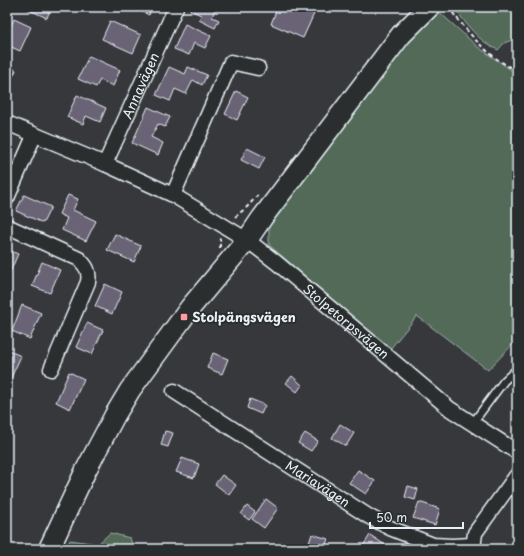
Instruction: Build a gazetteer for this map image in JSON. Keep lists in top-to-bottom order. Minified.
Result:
{"streets":{"street":["Annavägen","Stolpetorpsvägen","Mariavägen"]},"crossings":[["Annavägen","Stolpetorpsvägen"]],"places":{"transit":["Stolpängsvägen"]},"scale_bar":"50 m"}
